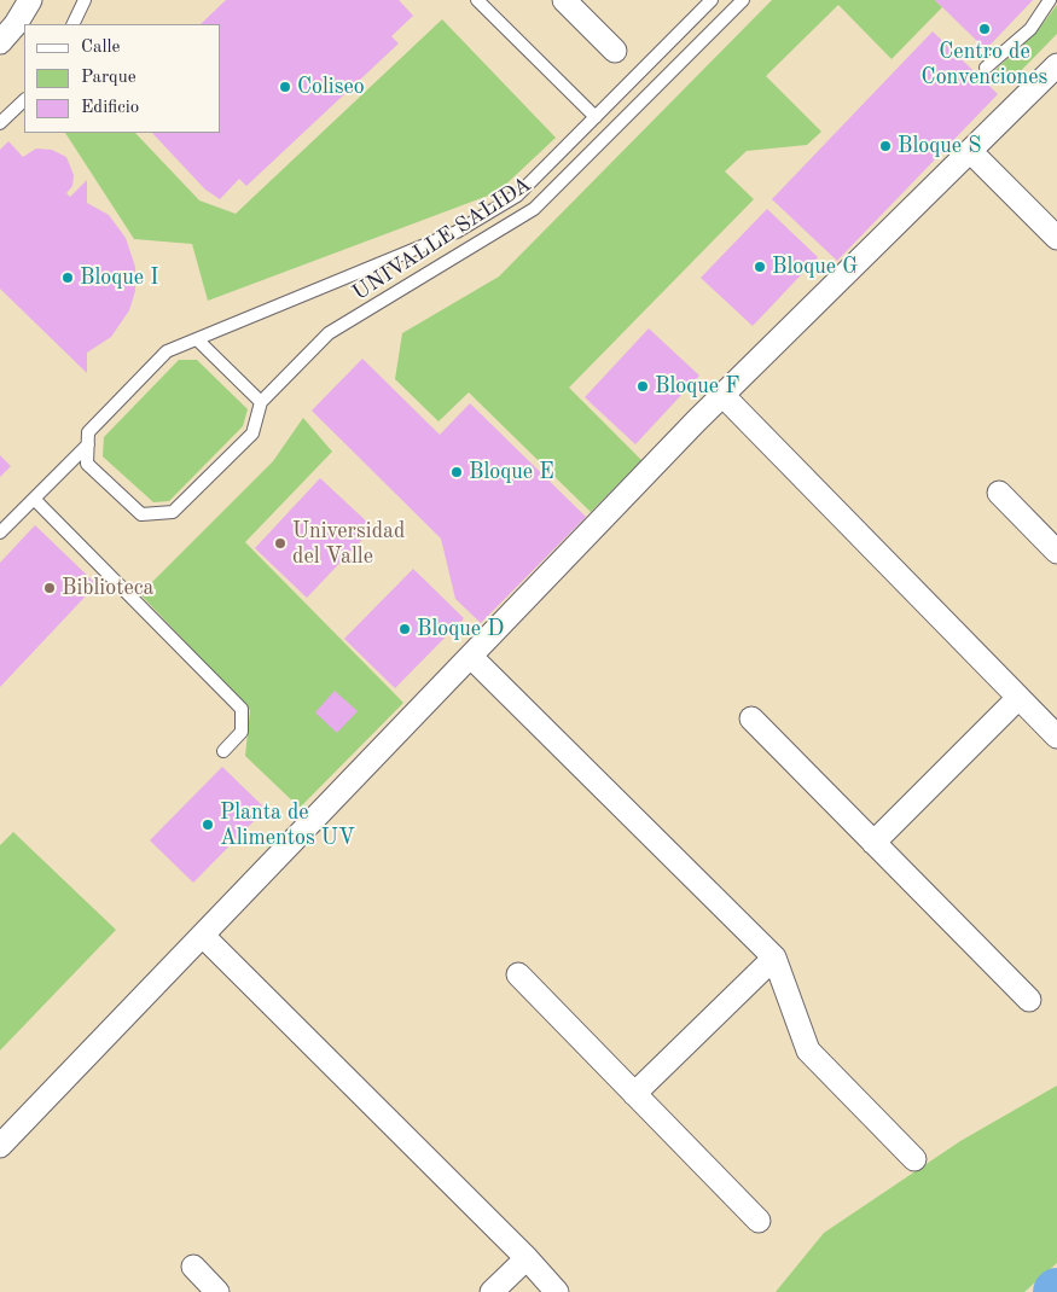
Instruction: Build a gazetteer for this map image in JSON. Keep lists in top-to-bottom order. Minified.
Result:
{"streets":{"lane":["UNIVALLE SALIDA"]},"places":["Centro de Convenciones","Coliseo","Bloque S","Bloque G","Bloque I","Bloque F","Bloque E","Universidad del Valle","Biblioteca","Bloque D","Planta de Alimentos UV"],"legend":["Calle","Parque","Edificio"]}
